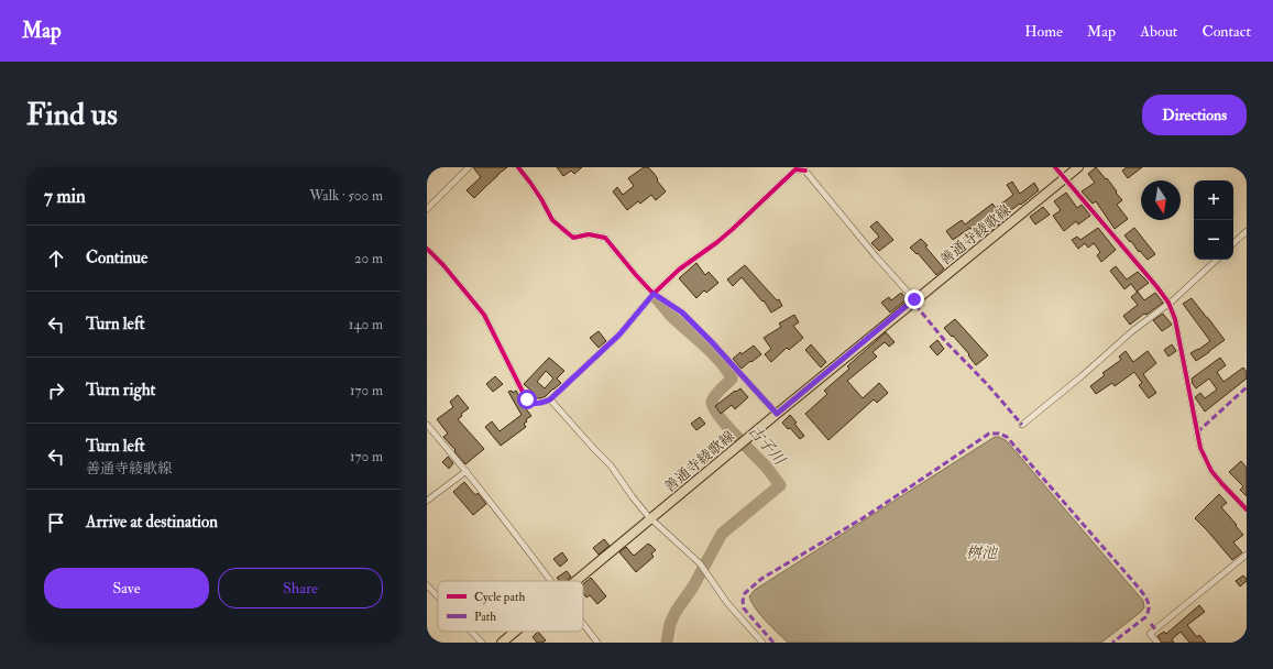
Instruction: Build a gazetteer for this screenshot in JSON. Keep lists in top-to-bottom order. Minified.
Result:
{"streets":{"main road":["善通寺綾歌線"]},"water":["古子川","桝池"],"legend":["Cycle path","Path"],"north":"bottom","page":{"header":"Map","nav":["Home","Map","About","Contact"],"buttons":["Directions",["Save","Share"]],"title":"Find us","heading":["7 min","Walk · 500 m"],"map_buttons":["+","−"],"list":[["Continue","20 m"],["Turn left","140 m"],["Turn right","170 m"],["Turn left","善通寺綾歌線","170 m"],"Arrive at destination"]}}
